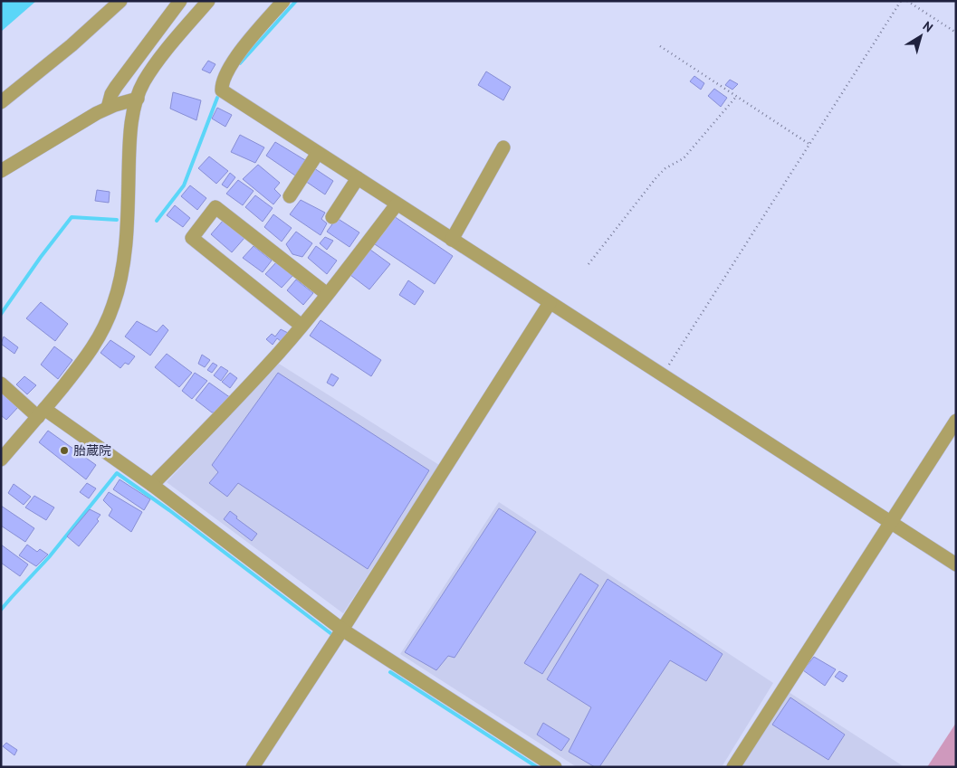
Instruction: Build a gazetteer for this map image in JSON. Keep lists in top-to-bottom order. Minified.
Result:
{"places":["胎蔵院"],"north":"top right"}
